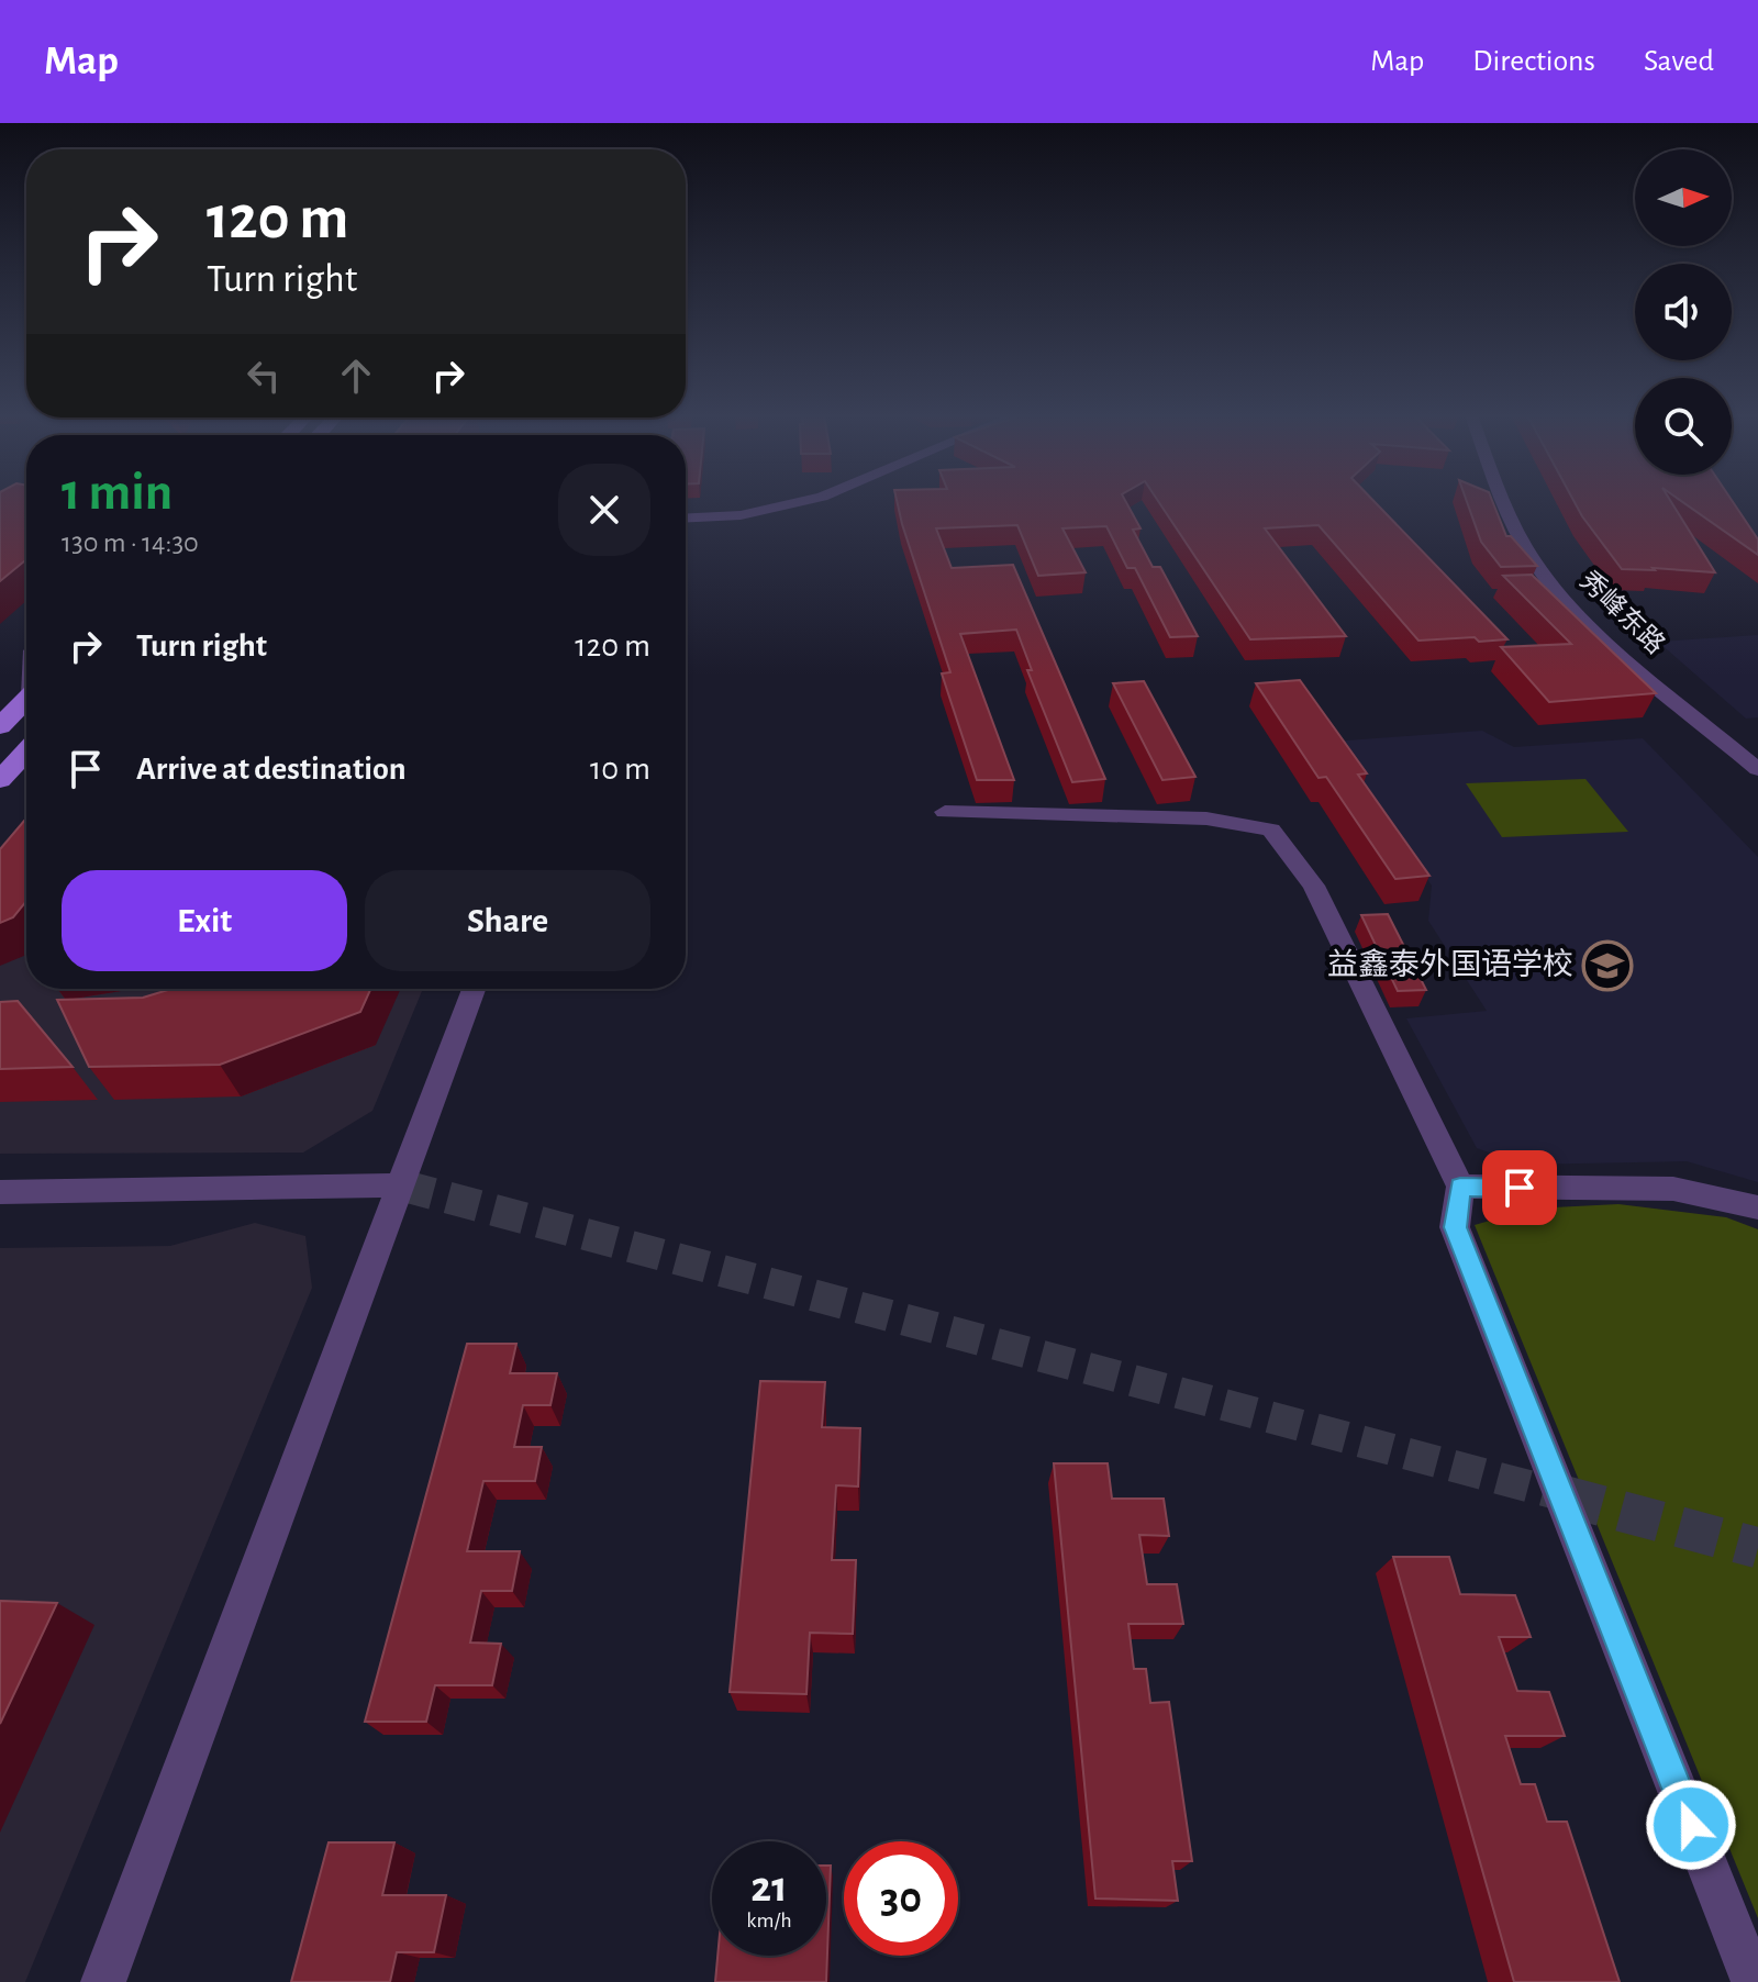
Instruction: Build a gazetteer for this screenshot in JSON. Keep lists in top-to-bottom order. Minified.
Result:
{"streets":{"street":["秀峰东路"]},"places":{"school or university":["益鑫泰外国语学校"]},"north":"right","page":{"header":"Map","nav":["Map","Directions","Saved"],"turn":["120 m","Turn right"],"heading":["1 min","130 m · 14:30"],"list":[{"name":"Turn right","value":"120 m"},{"name":"Arrive at destination","value":"10 m"}],"buttons":["Exit","Share"],"speed":"21 km/h","limit":"30"}}
